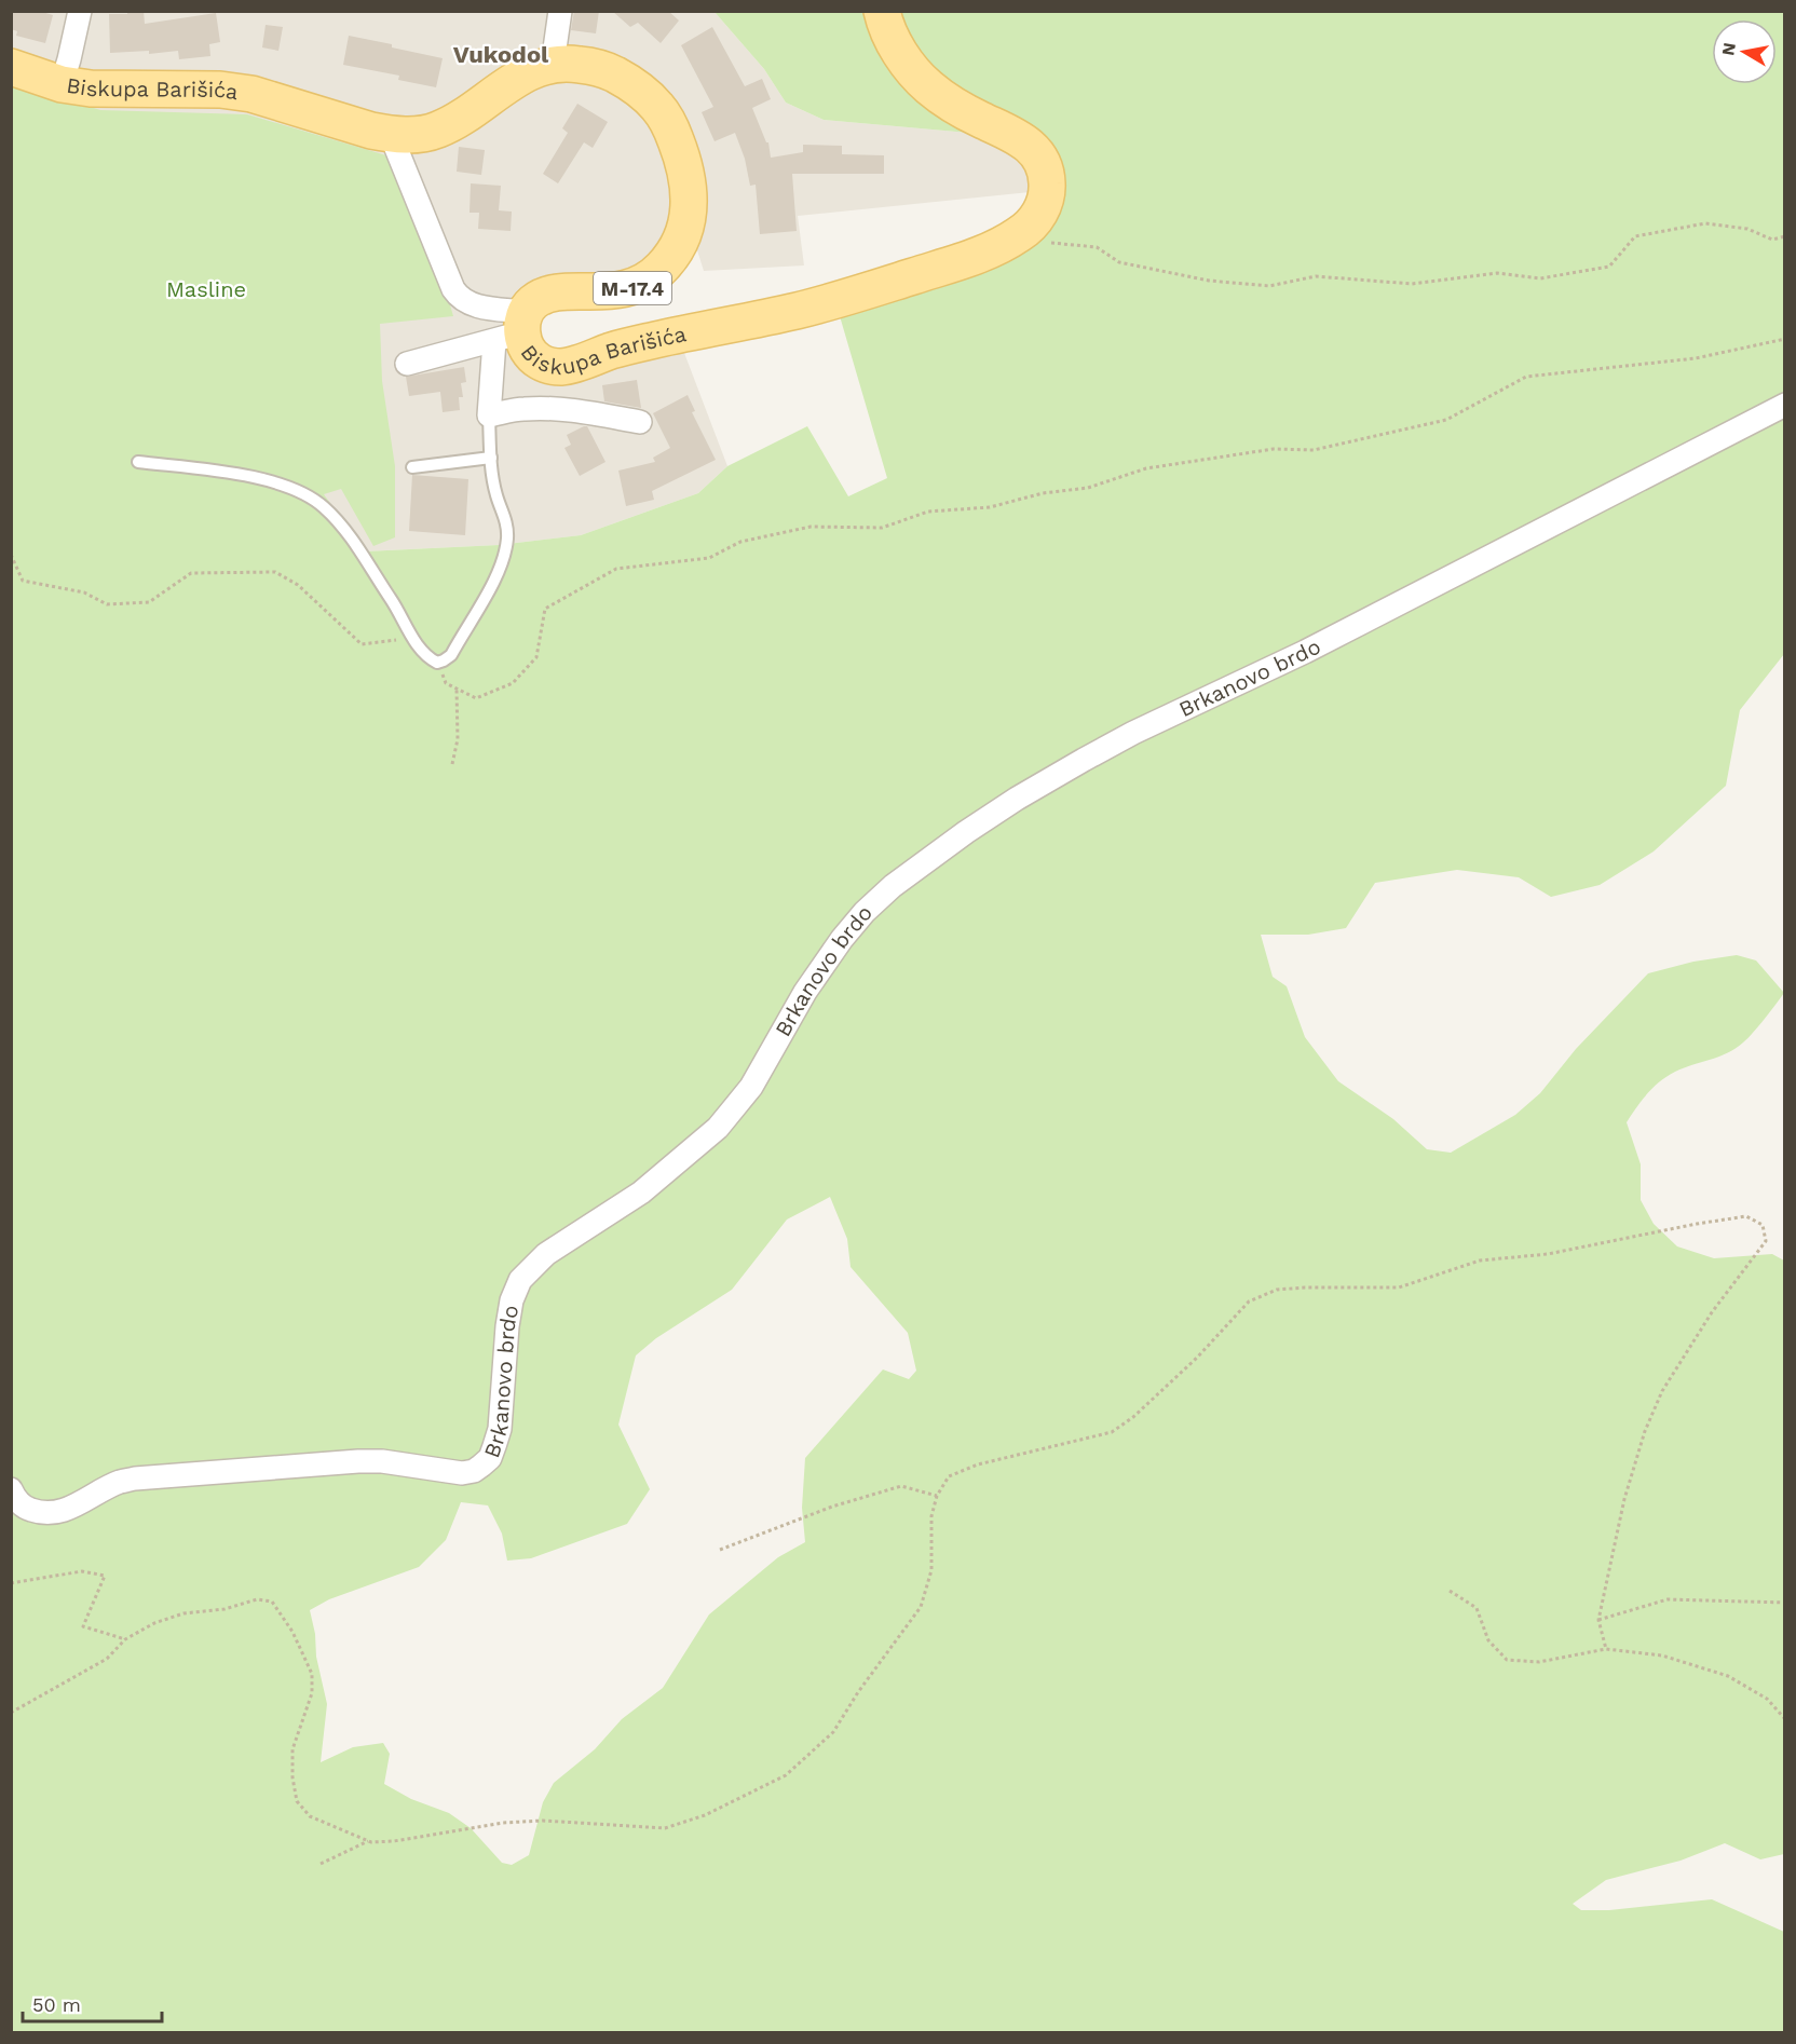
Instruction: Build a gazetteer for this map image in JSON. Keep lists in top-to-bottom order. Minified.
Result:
{"streets":{"main road":["Biskupa Barišića","M-17.4"],"street":["Brkanovo brdo"]},"districts":["Vukodol"],"parks":["Masline"],"scale_bar":"50 m","north":"left"}
